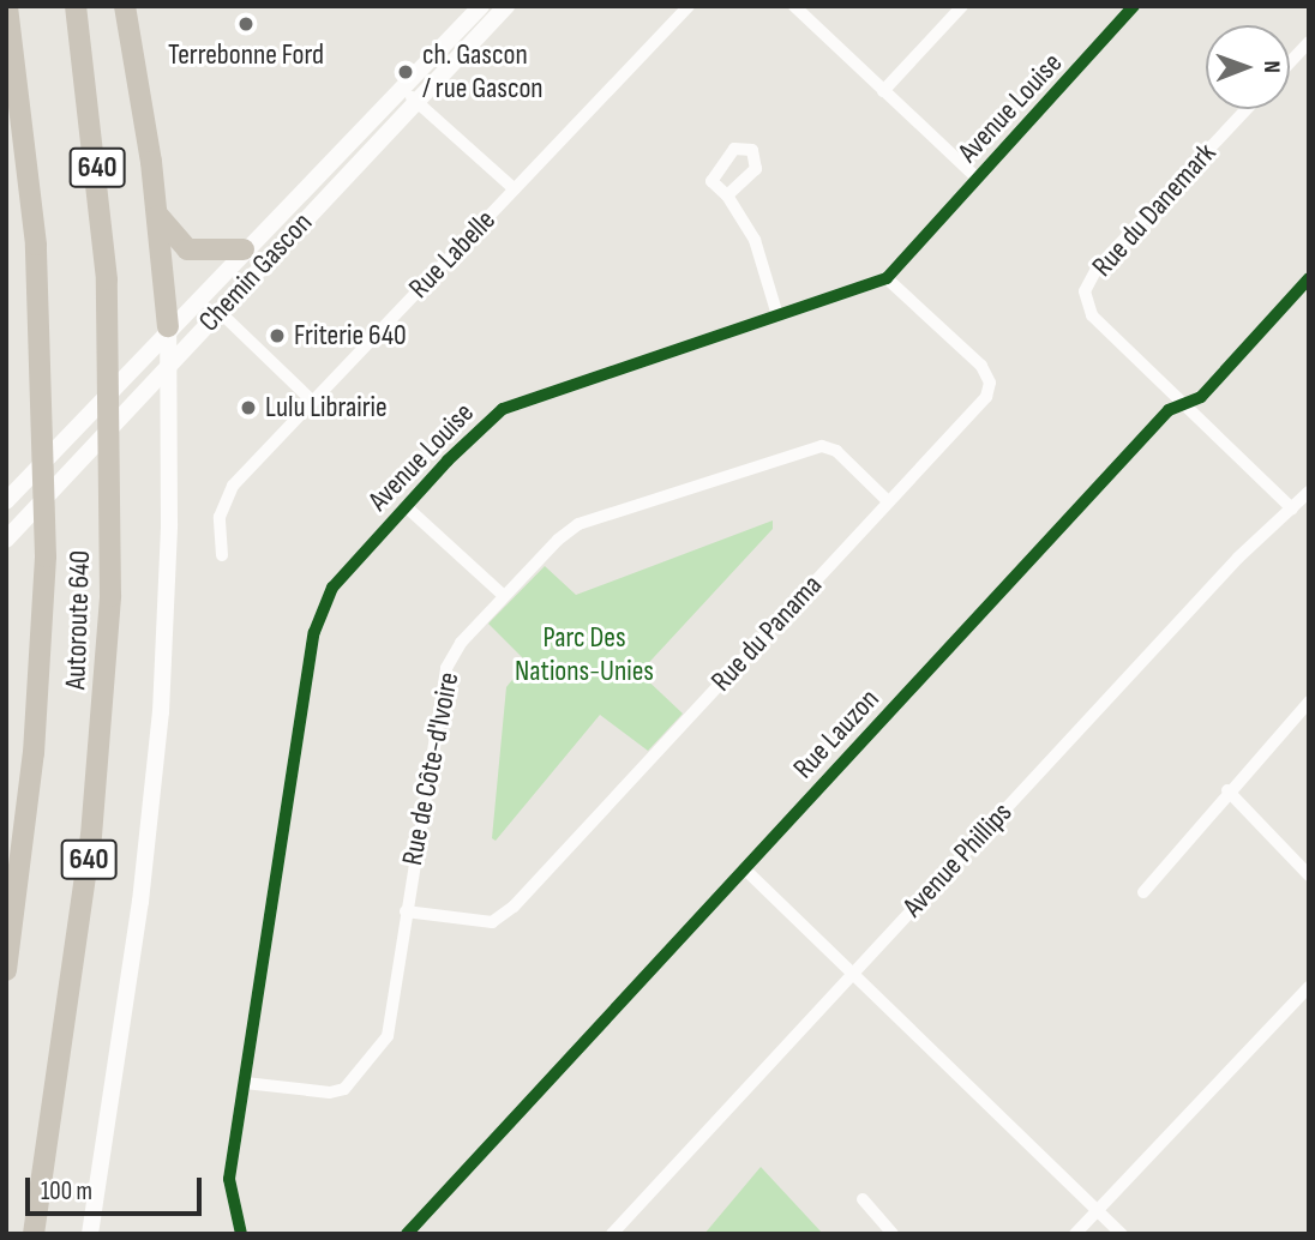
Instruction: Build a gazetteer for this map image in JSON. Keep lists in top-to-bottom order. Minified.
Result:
{"streets":{"highway":["640","Autoroute 640"],"main road":["Chemin Gascon"],"street":["Avenue Louise","Rue du Danemark","Rue Labelle","Rue du Panama","Rue Lauzon","Rue de Côte-d'Ivoire","Avenue Phillips"]},"crossings":[["Avenue Louise","Rue du Panama"],["Avenue Louise","Rue de Côte-d'Ivoire"],["Rue du Danemark","Rue Lauzon"],["Rue du Danemark","Avenue Phillips"],["Rue du Panama","Rue de Côte-d'Ivoire"]],"parks":["Parc Des Nations-Unies"],"places":["Terrebonne Ford","ch. Gascon / rue Gascon","Friterie 640","Lulu Librairie"],"scale_bar":"100 m","north":"right"}
